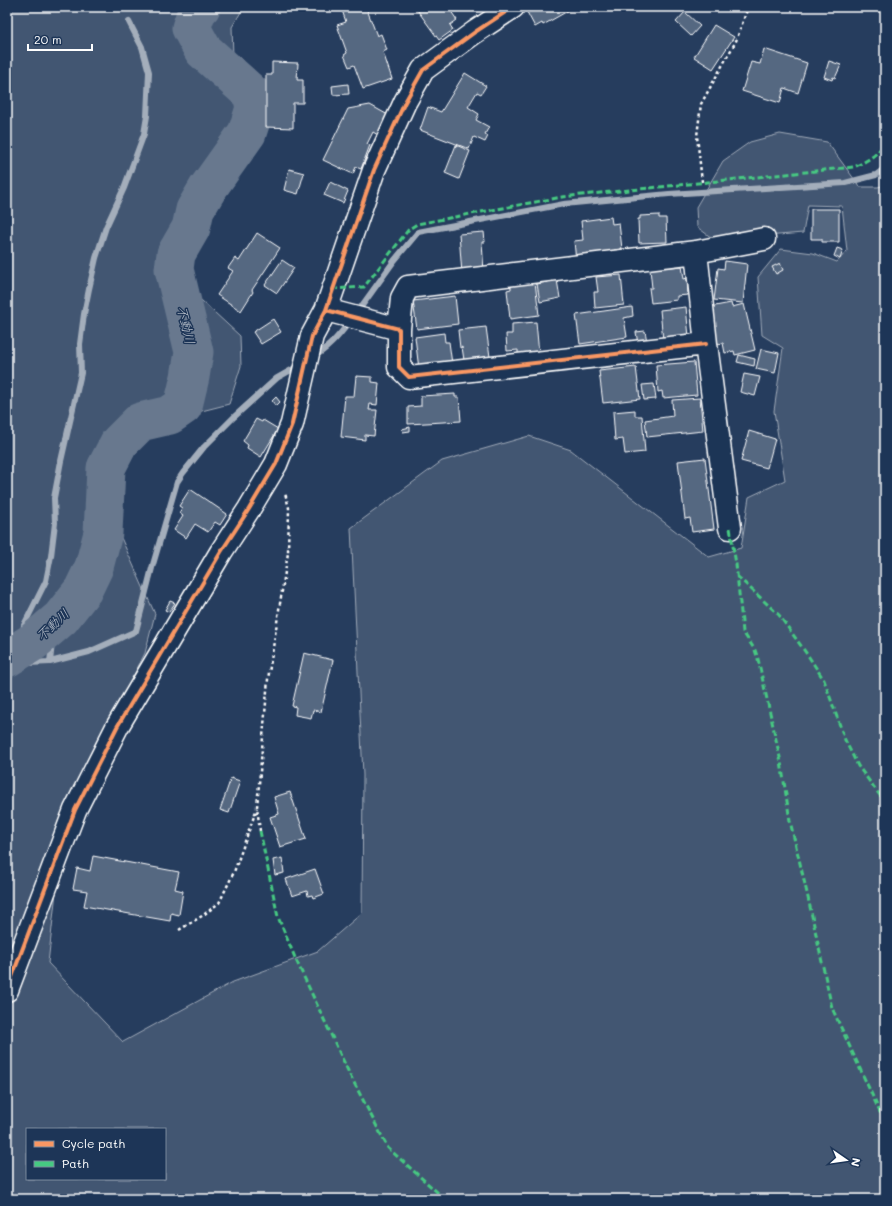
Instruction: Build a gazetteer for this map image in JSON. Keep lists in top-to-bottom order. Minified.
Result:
{"water":["不動川"],"legend":["Cycle path","Path"],"scale_bar":"20 m","north":"right"}
